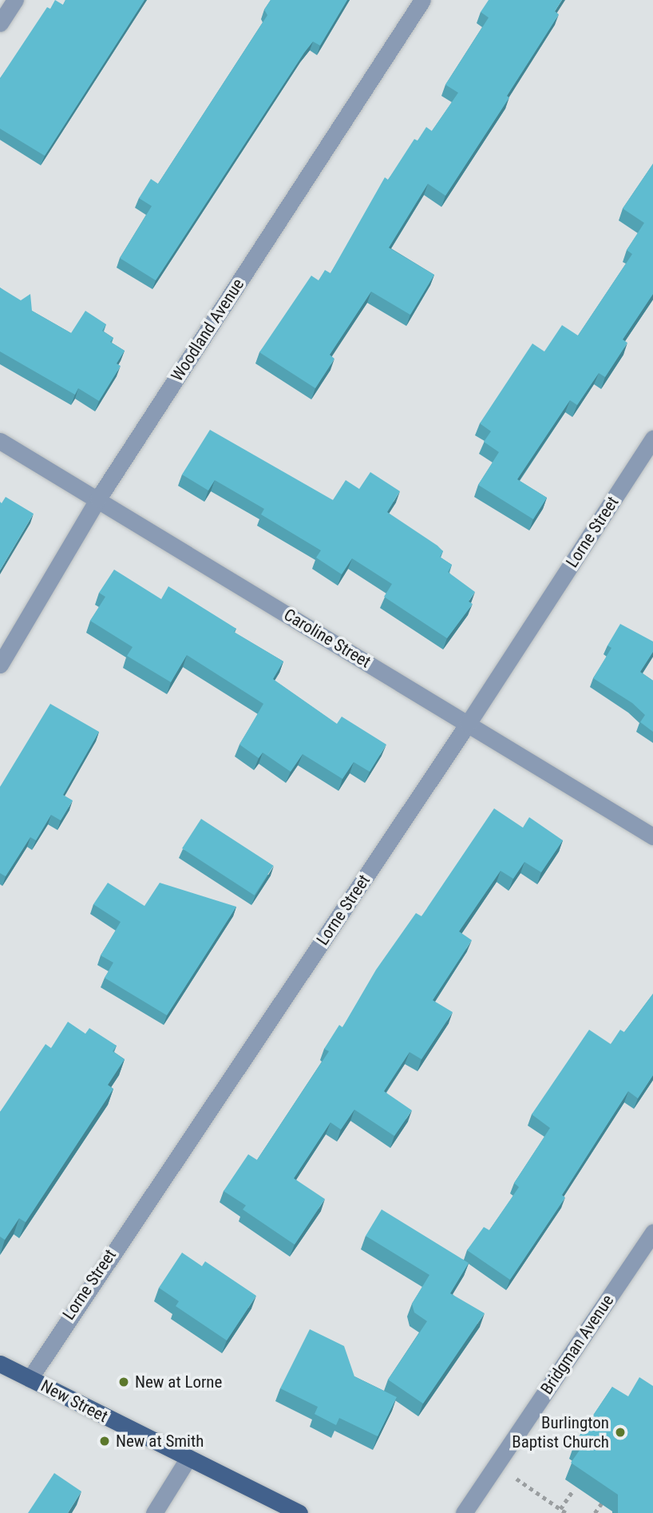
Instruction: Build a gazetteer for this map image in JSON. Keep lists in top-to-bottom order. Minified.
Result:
{"streets":{"main road":["New Street"],"street":["Woodland Avenue","Lorne Street","Caroline Street","Bridgman Avenue"]},"crossings":[["Woodland Avenue","Caroline Street"],["Lorne Street","Caroline Street"],["Lorne Street","New Street"]],"places":["New at Lorne","Burlington Baptist Church","New at Smith"]}
